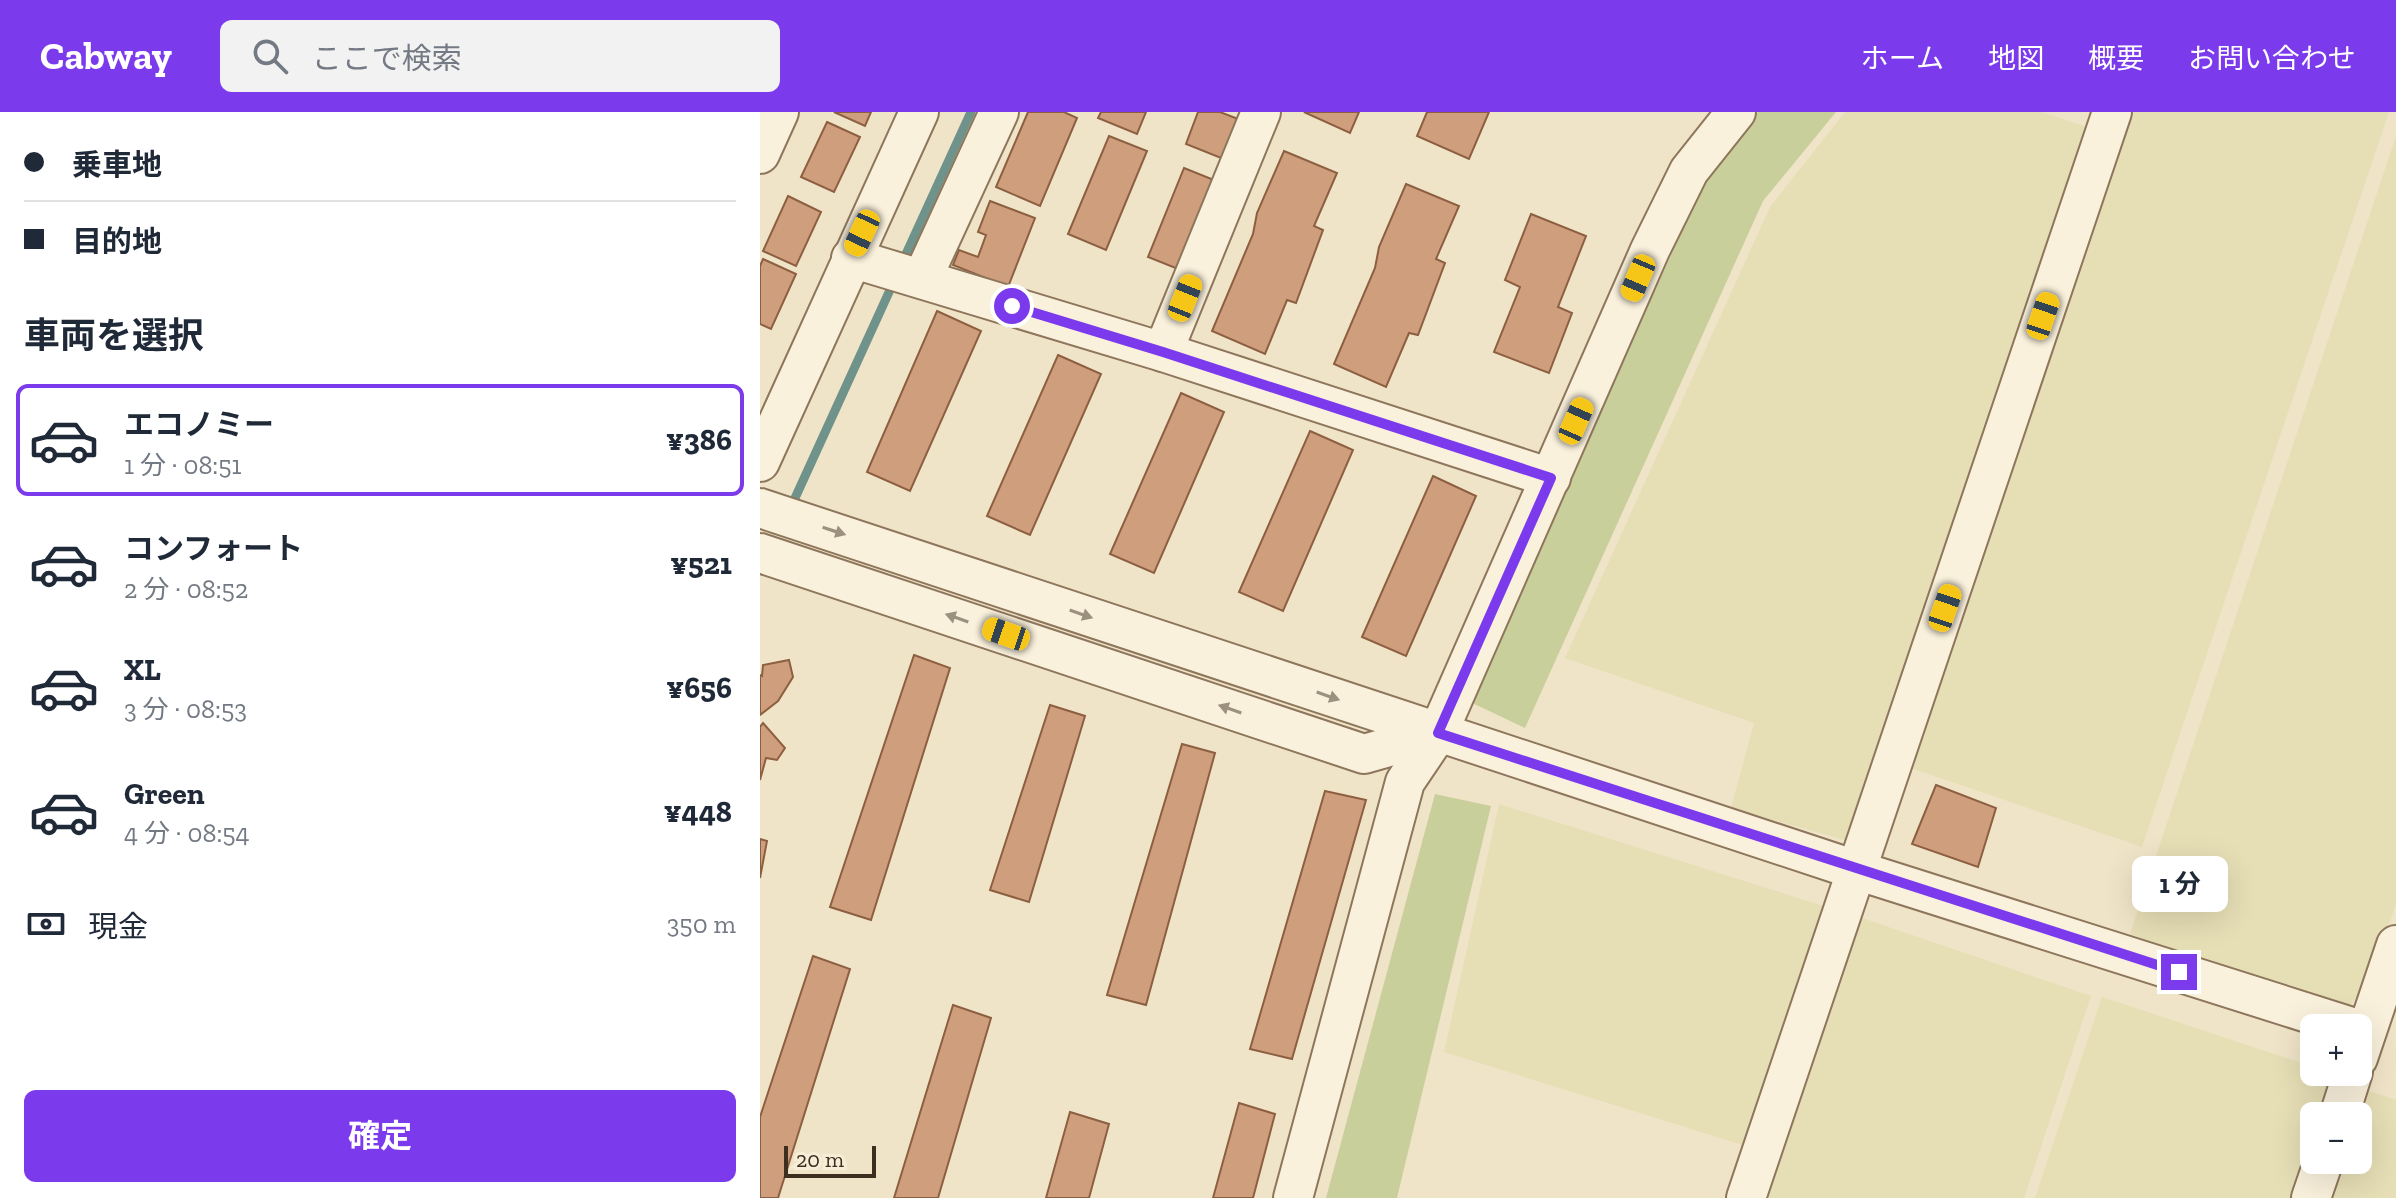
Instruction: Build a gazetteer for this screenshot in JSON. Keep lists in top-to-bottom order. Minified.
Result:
{"scale_bar":"20 m","page":{"header":"Cabway","search":"ここで検索","nav":["ホーム","地図","概要","お問い合わせ"],"banner":["乗車地","目的地"],"heading":"車両を選択","list":[{"name":"エコノミー","note":"1 分 · 08:51","value":"¥386"},{"name":"コンフォート","note":"2 分 · 08:52","value":"¥521"},{"name":"XL","note":"3 分 · 08:53","value":"¥656"},{"name":"Green","note":"4 分 · 08:54","value":"¥448"}],"bubble":"1 分","pay":["現金","350 m"],"map_buttons":["+","−"],"buttons":"確定","scale":"20 m"}}
